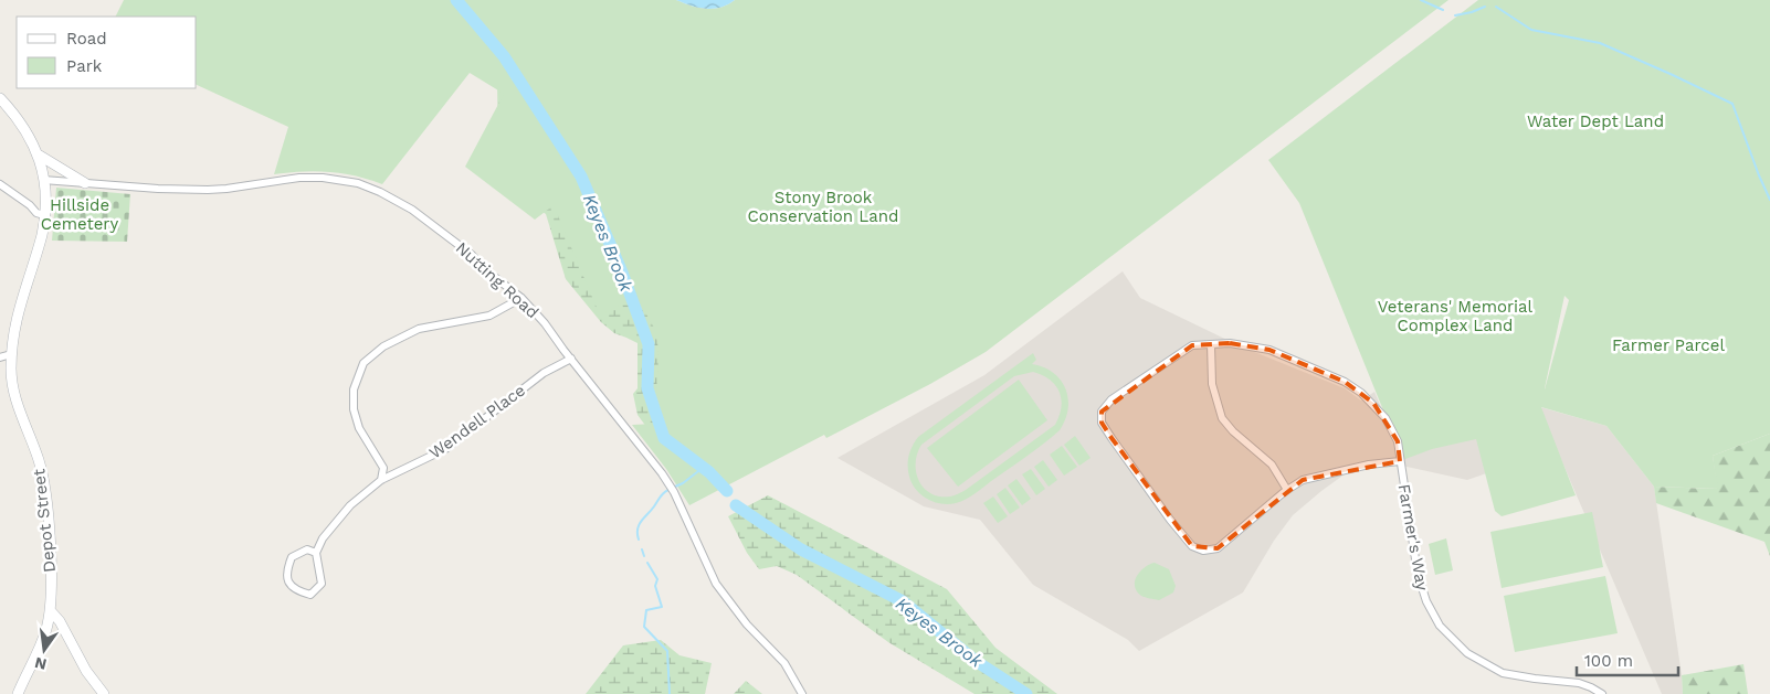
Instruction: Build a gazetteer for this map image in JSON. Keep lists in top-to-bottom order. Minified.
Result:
{"streets":{"main road":["Depot Street"],"street":["Nutting Road","Wendell Place","Farmer's Way"]},"crossings":[["Nutting Road","Wendell Place"],["Nutting Road","Depot Street"]],"water":["Keyes Brook"],"parks":["Water Dept Land","Stony Brook Conservation Land","Hillside Cemetery","Veterans' Memorial Complex Land","Farmer Parcel"],"legend":["Road","Park"],"scale_bar":"100 m","north":"bottom"}
